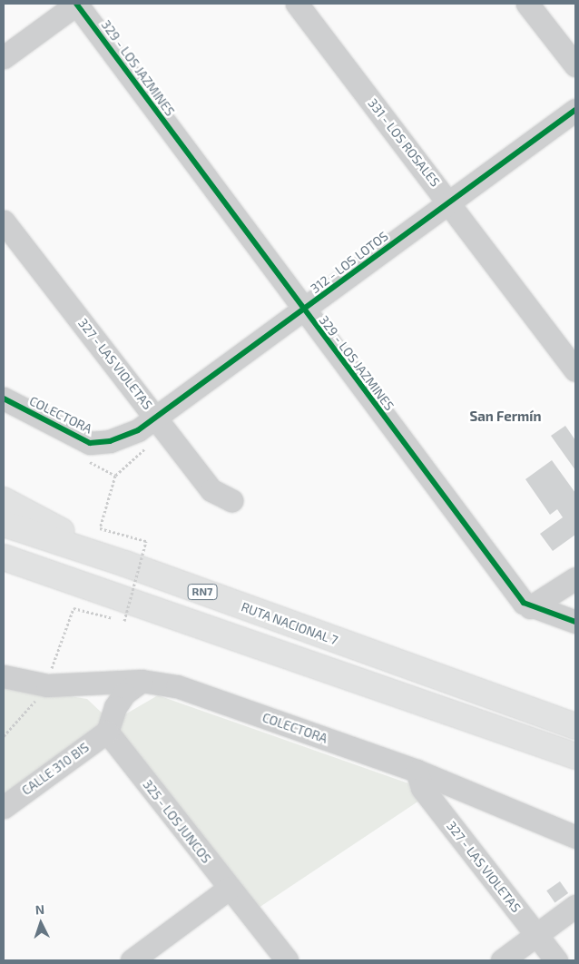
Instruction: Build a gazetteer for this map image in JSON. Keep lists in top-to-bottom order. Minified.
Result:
{"streets":{"highway":["RN7","RUTA NACIONAL 7"],"street":["329 - LOS JAZMINES","331 - LOS ROSALES","312 - LOS LOTOS","327 - LAS VIOLETAS","COLECTORA","CALLE 310 BIS","325 - LOS JUNCOS"]},"crossings":[["329 - LOS JAZMINES","312 - LOS LOTOS"],["331 - LOS ROSALES","312 - LOS LOTOS"],["312 - LOS LOTOS","327 - LAS VIOLETAS"],["312 - LOS LOTOS","COLECTORA"],["327 - LAS VIOLETAS","COLECTORA"],["CALLE 310 BIS","325 - LOS JUNCOS"]],"districts":["San Fermín"],"north":"top"}
